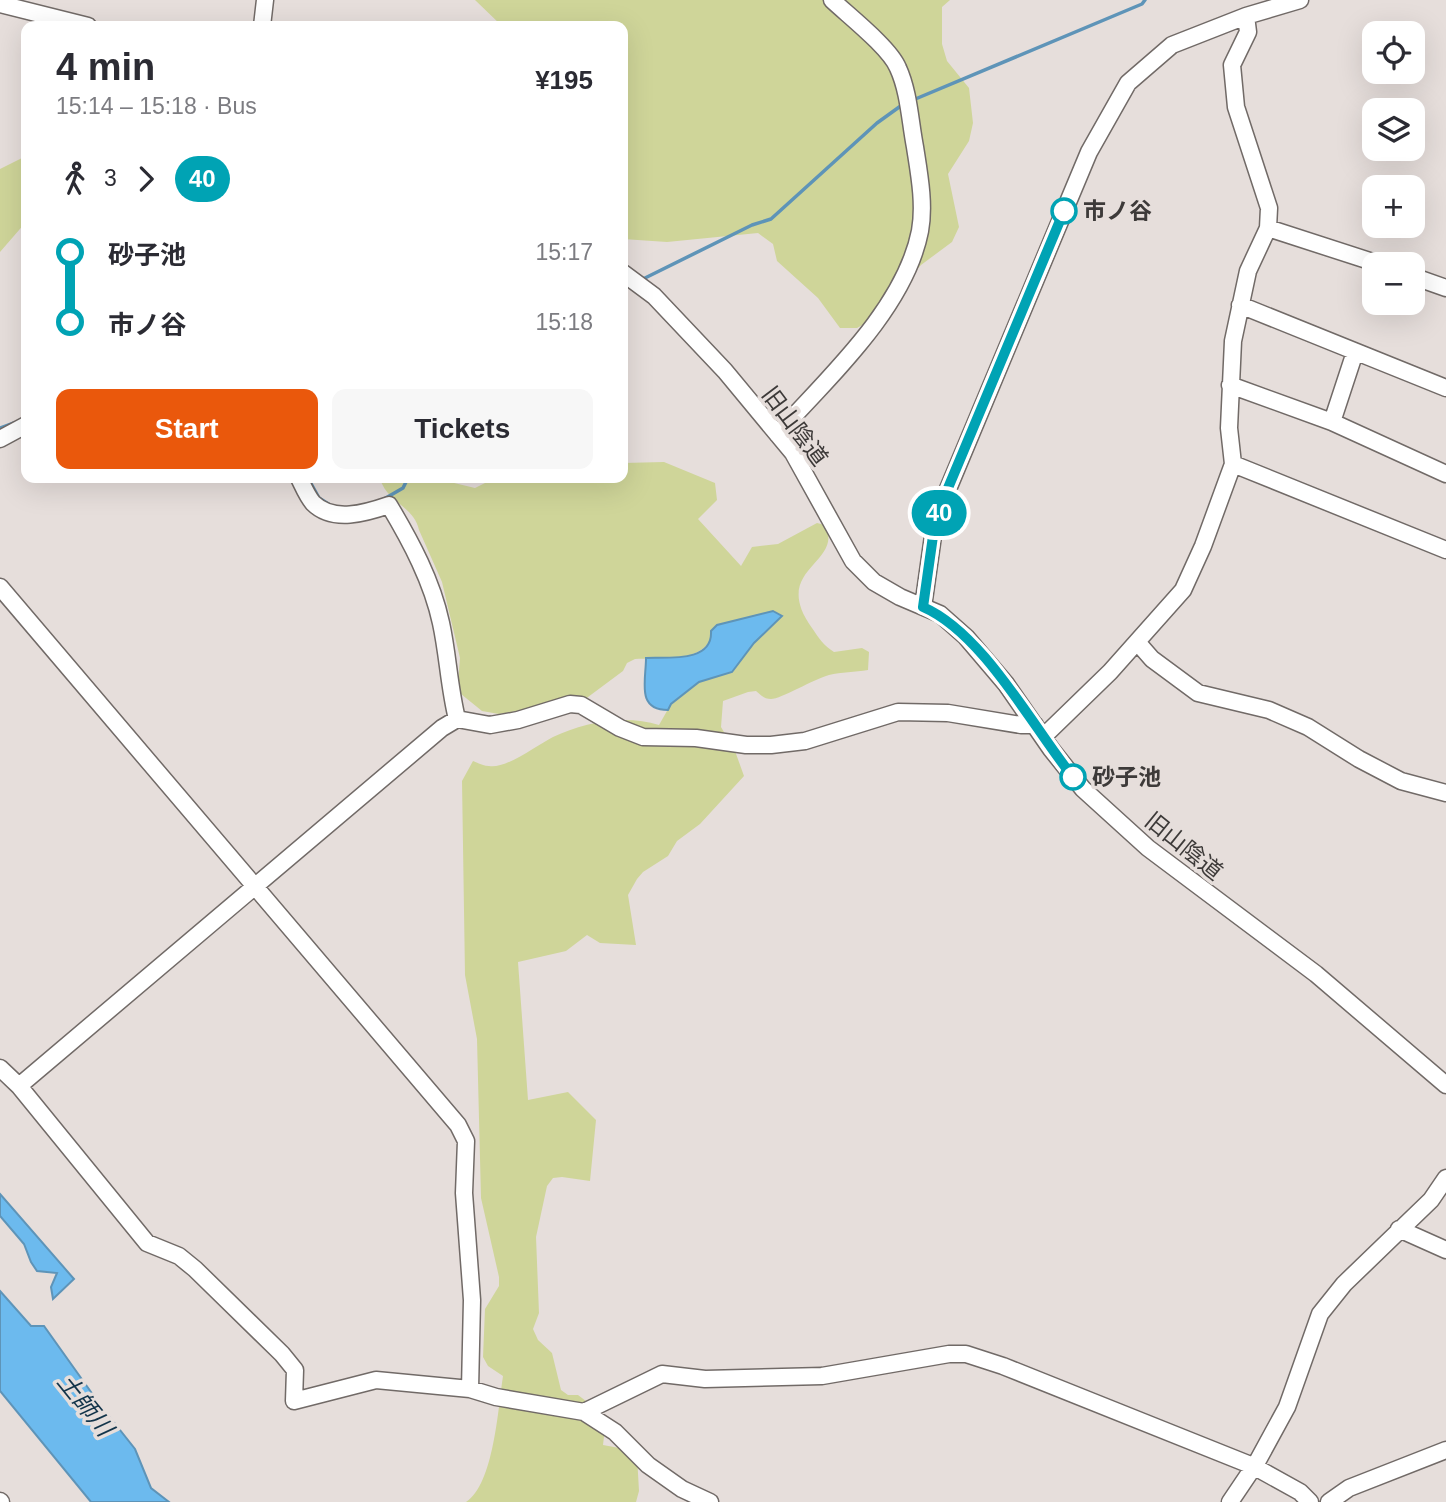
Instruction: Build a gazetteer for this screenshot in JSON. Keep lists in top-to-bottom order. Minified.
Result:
{"streets":{"street":["旧山陰道"]},"water":["土師川"],"places":["市ノ谷","砂子池"],"lines":["bus line 40"],"page":{"on_map":"40","map_buttons":["+","−"],"heading":["4 min","15:14 – 15:18 · Bus","¥195"],"legs":["3","40"],"list":[{"name":"砂子池","value":"15:17"},{"name":"市ノ谷","value":"15:18"}],"buttons":["Start","Tickets"]}}
